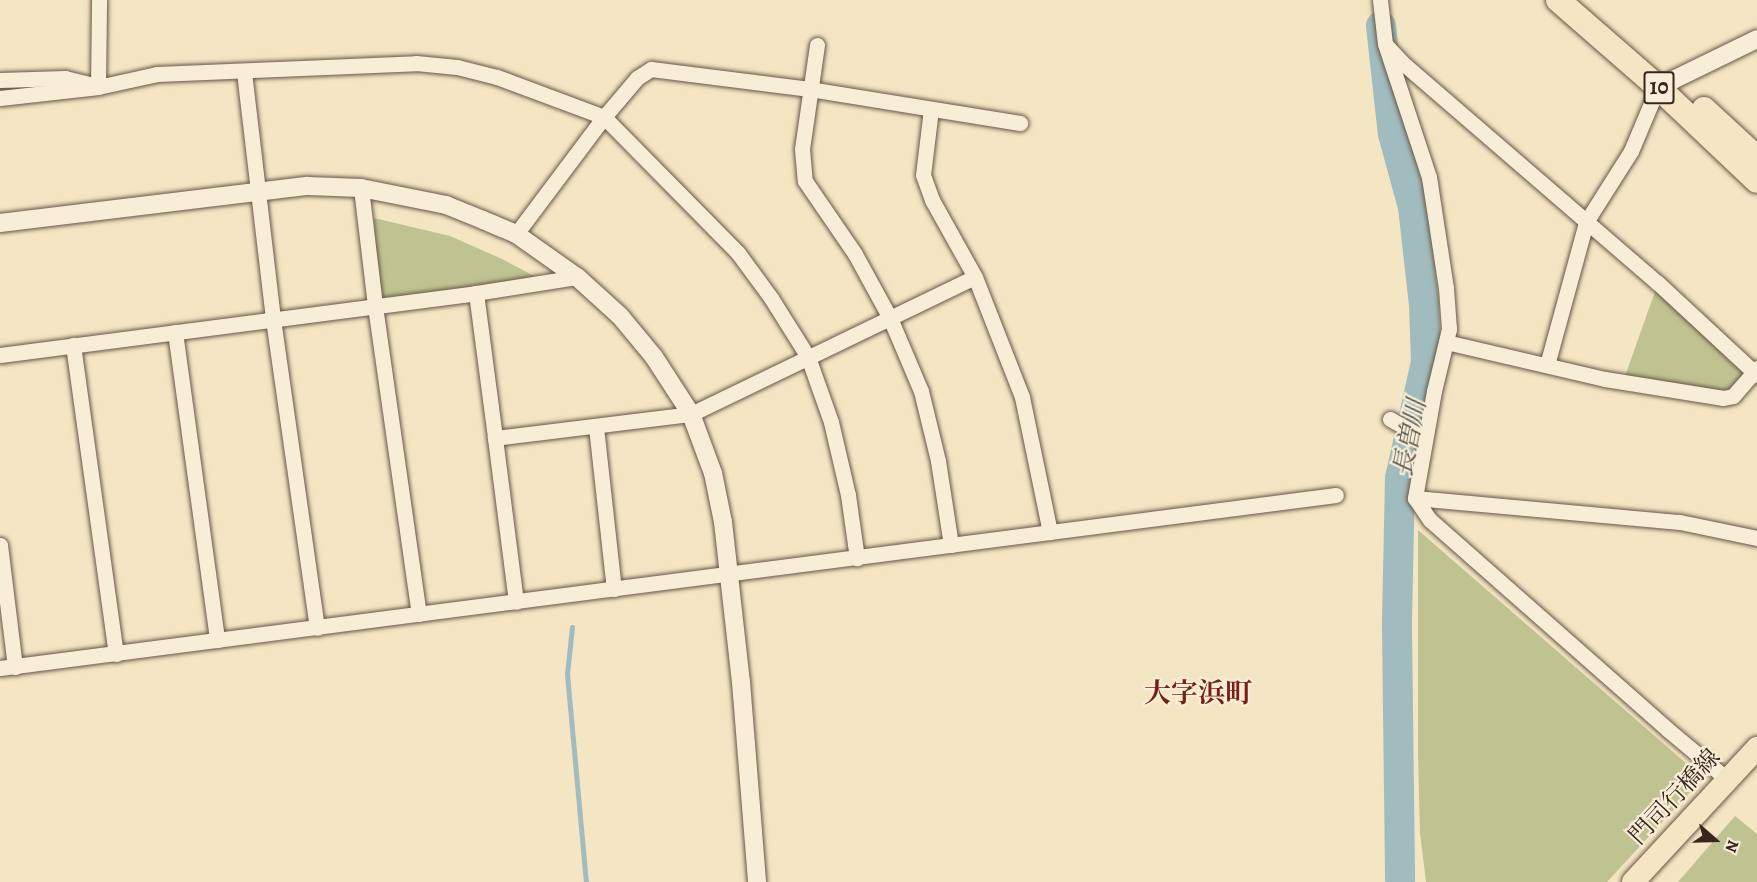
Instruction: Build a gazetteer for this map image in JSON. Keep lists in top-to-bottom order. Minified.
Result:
{"streets":{"highway":["10"],"main road":["門司行橋線"]},"districts":["大字浜町"],"water":["長曽川"],"north":"right"}
